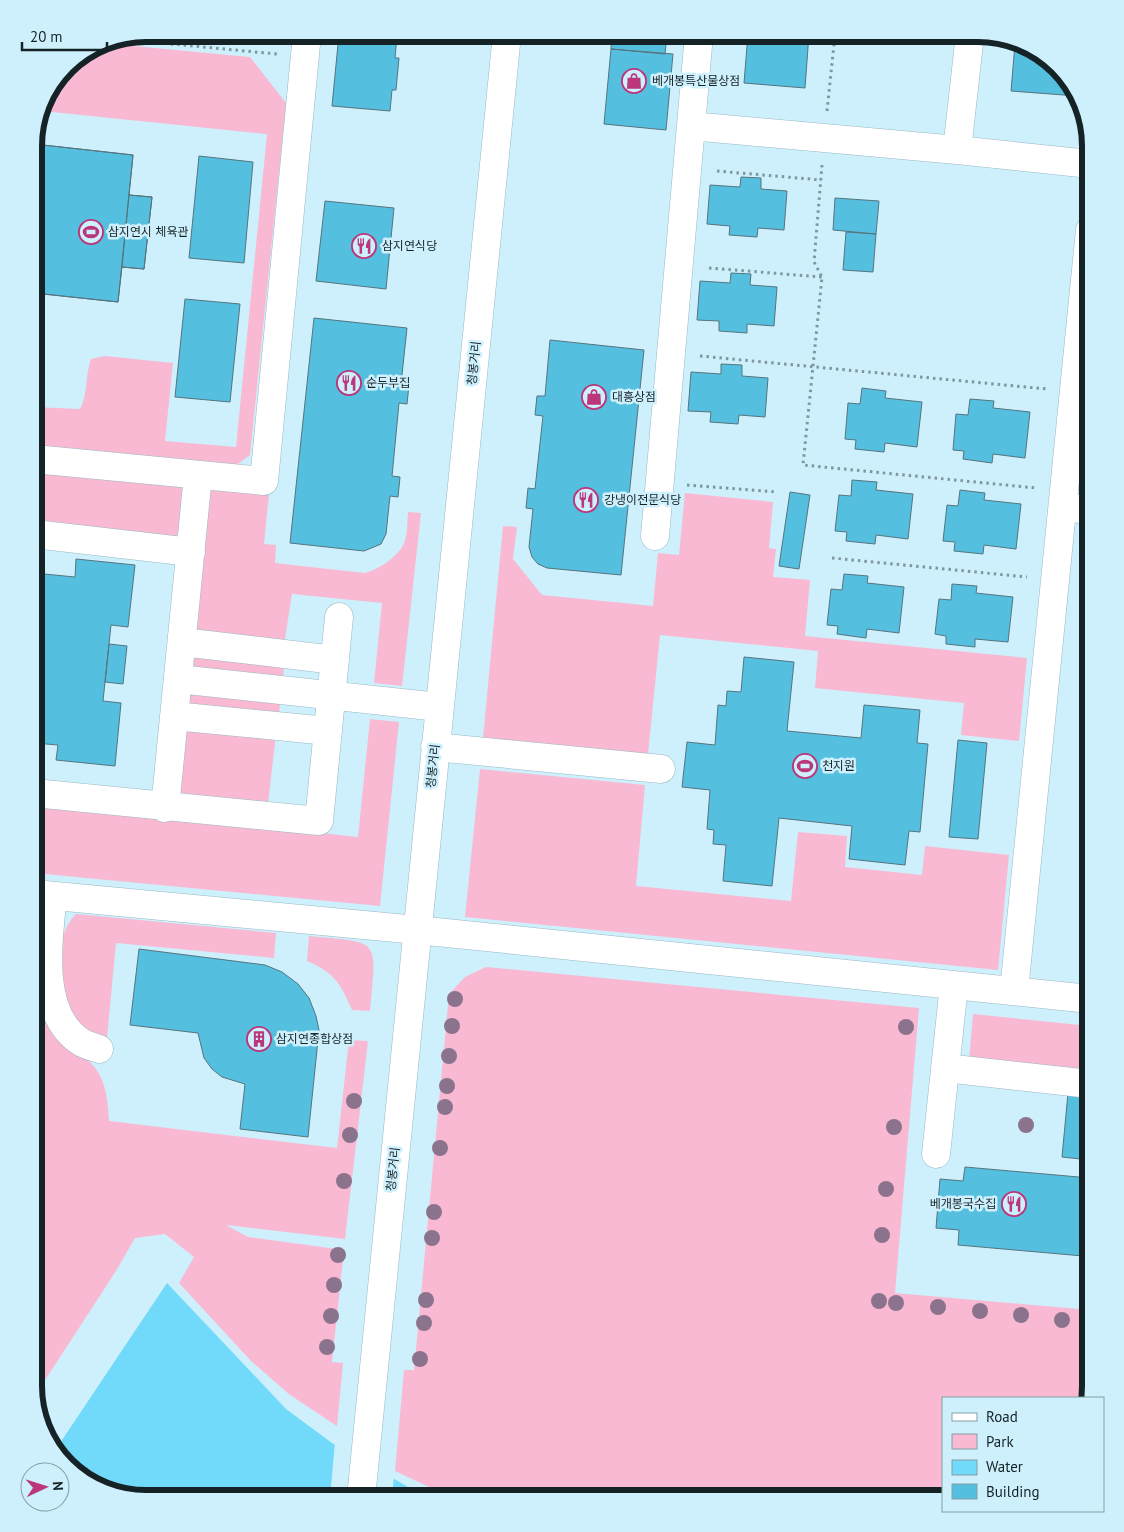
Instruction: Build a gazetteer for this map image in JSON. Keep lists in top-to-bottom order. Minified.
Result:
{"streets":{"street":["청봉거리"]},"places":{"shop":["베개봉특산물상점","대흥상점"],"sports":["삼지연시 체육관","천지원"],"restaurant":["삼지연식당","순두부집","강냉이전문식당","베개봉국수집"],"building":["삼지연종합상점"]},"legend":["Road","Park","Water","Building"],"scale_bar":"20 m","north":"right"}
